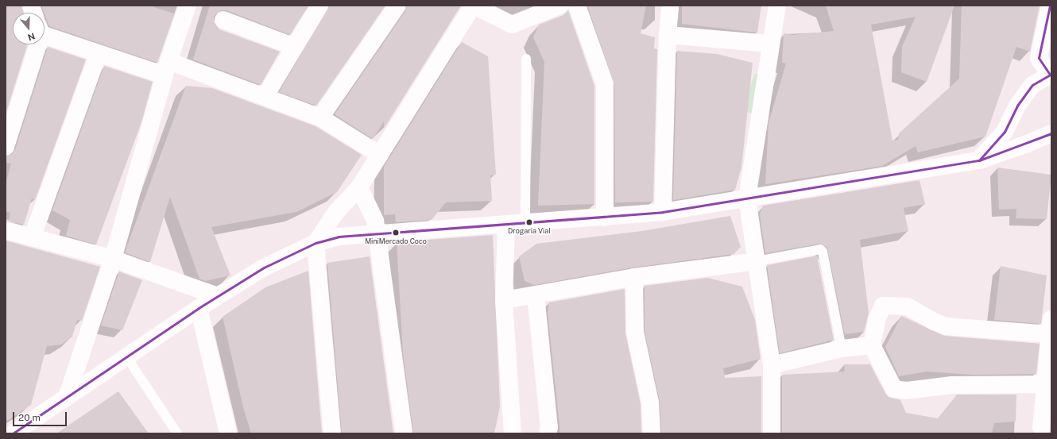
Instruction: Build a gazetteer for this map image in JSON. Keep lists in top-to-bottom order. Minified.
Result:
{"places":["Drogaria Vial","MiniMercado Coco"],"scale_bar":"20 m","north":"bottom"}
